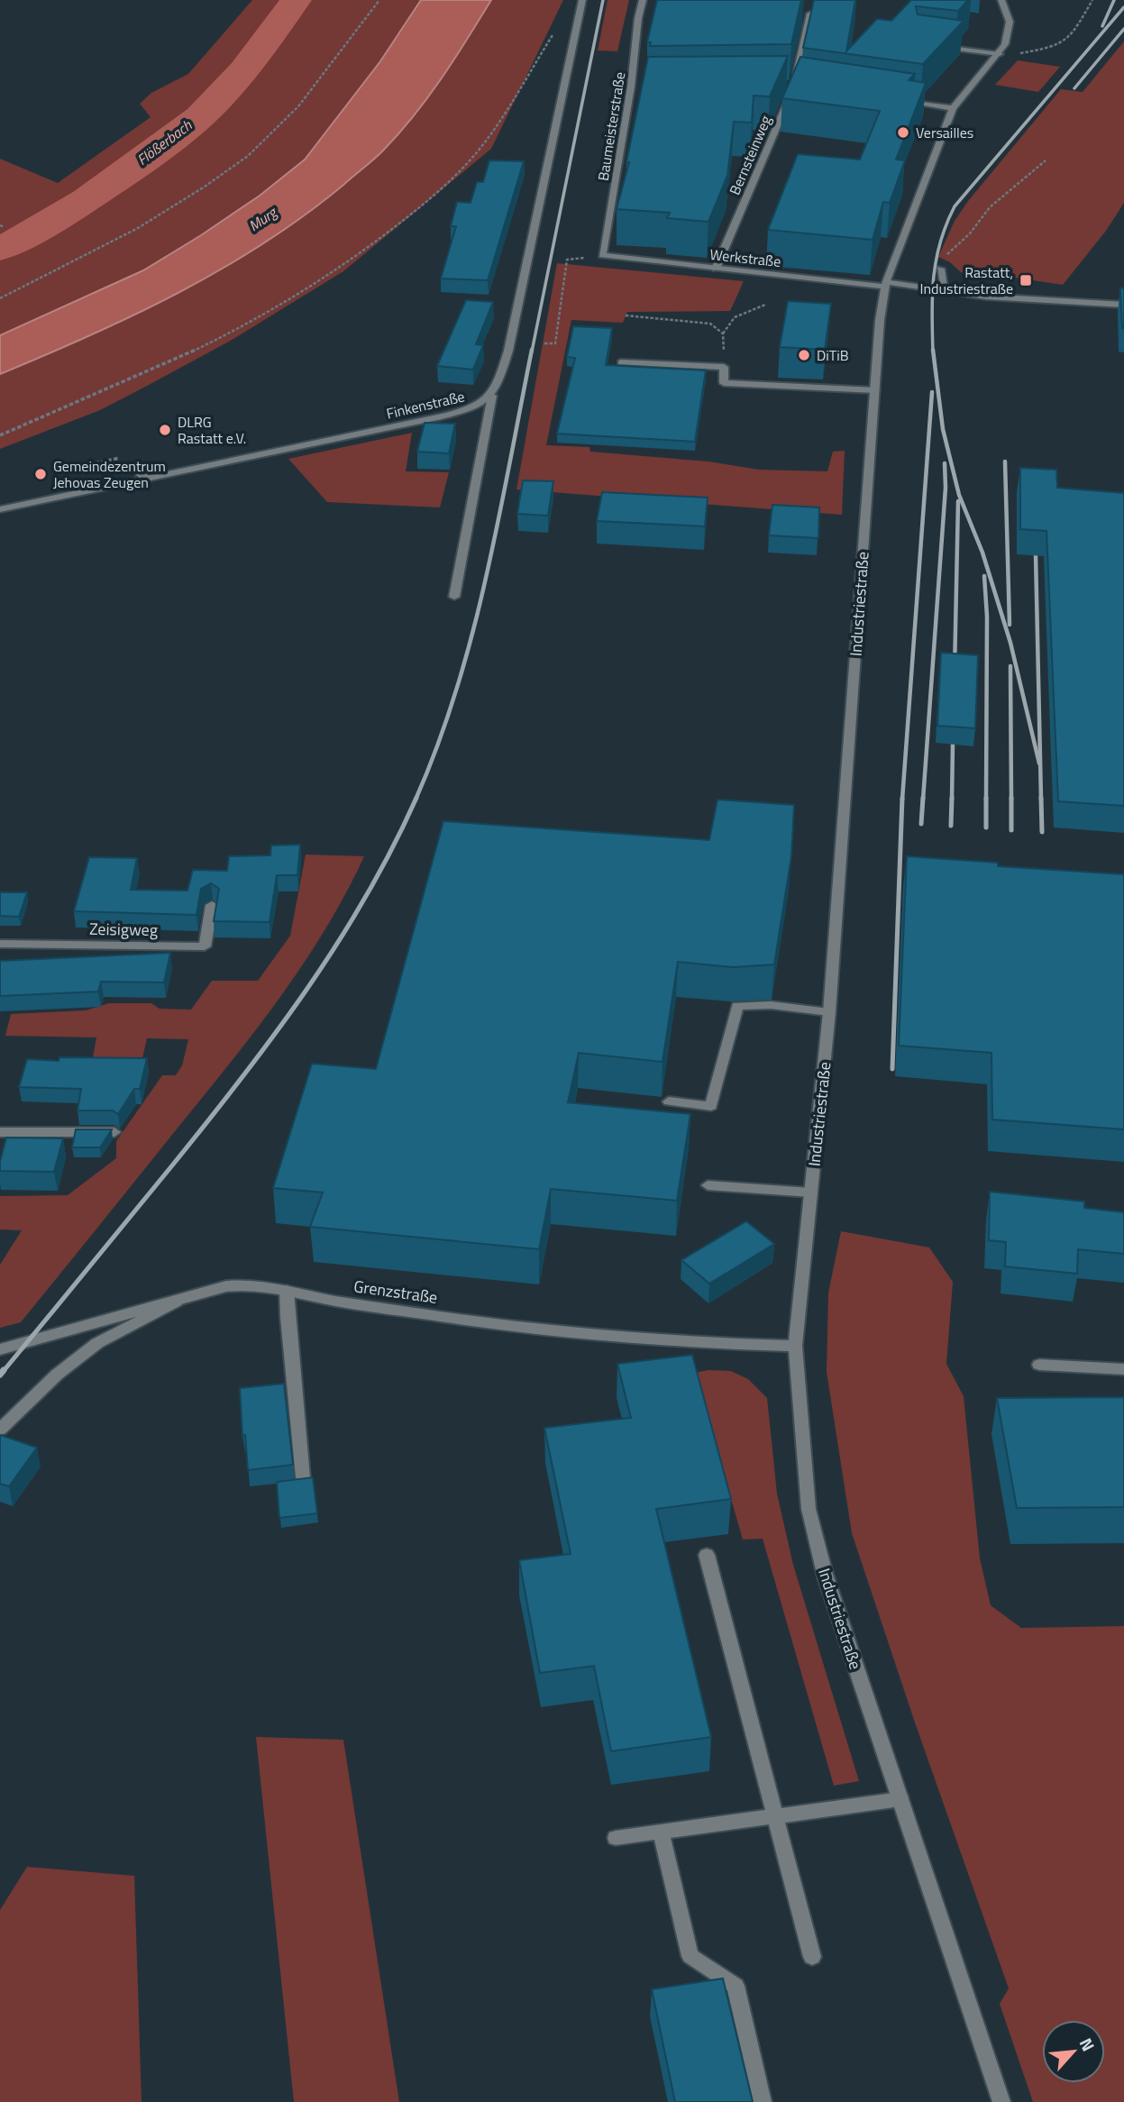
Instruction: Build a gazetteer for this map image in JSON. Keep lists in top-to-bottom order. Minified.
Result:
{"streets":{"street":["Baumeisterstraße","Bernsteinweg","Werkstraße","Finkenstraße","Industriestraße","Zeisigweg","Grenzstraße"]},"crossings":[["Baumeisterstraße","Werkstraße"],["Bernsteinweg","Werkstraße"],["Werkstraße","Industriestraße"],["Industriestraße","Grenzstraße"]],"water":["Flößerbach","Murg"],"places":{"other":["Versailles","DiTiB","DLRG Rastatt e.V.","Gemeindezentrum Jehovas Zeugen"],"transit":["Rastatt, Industriestraße"]},"north":"top right"}
